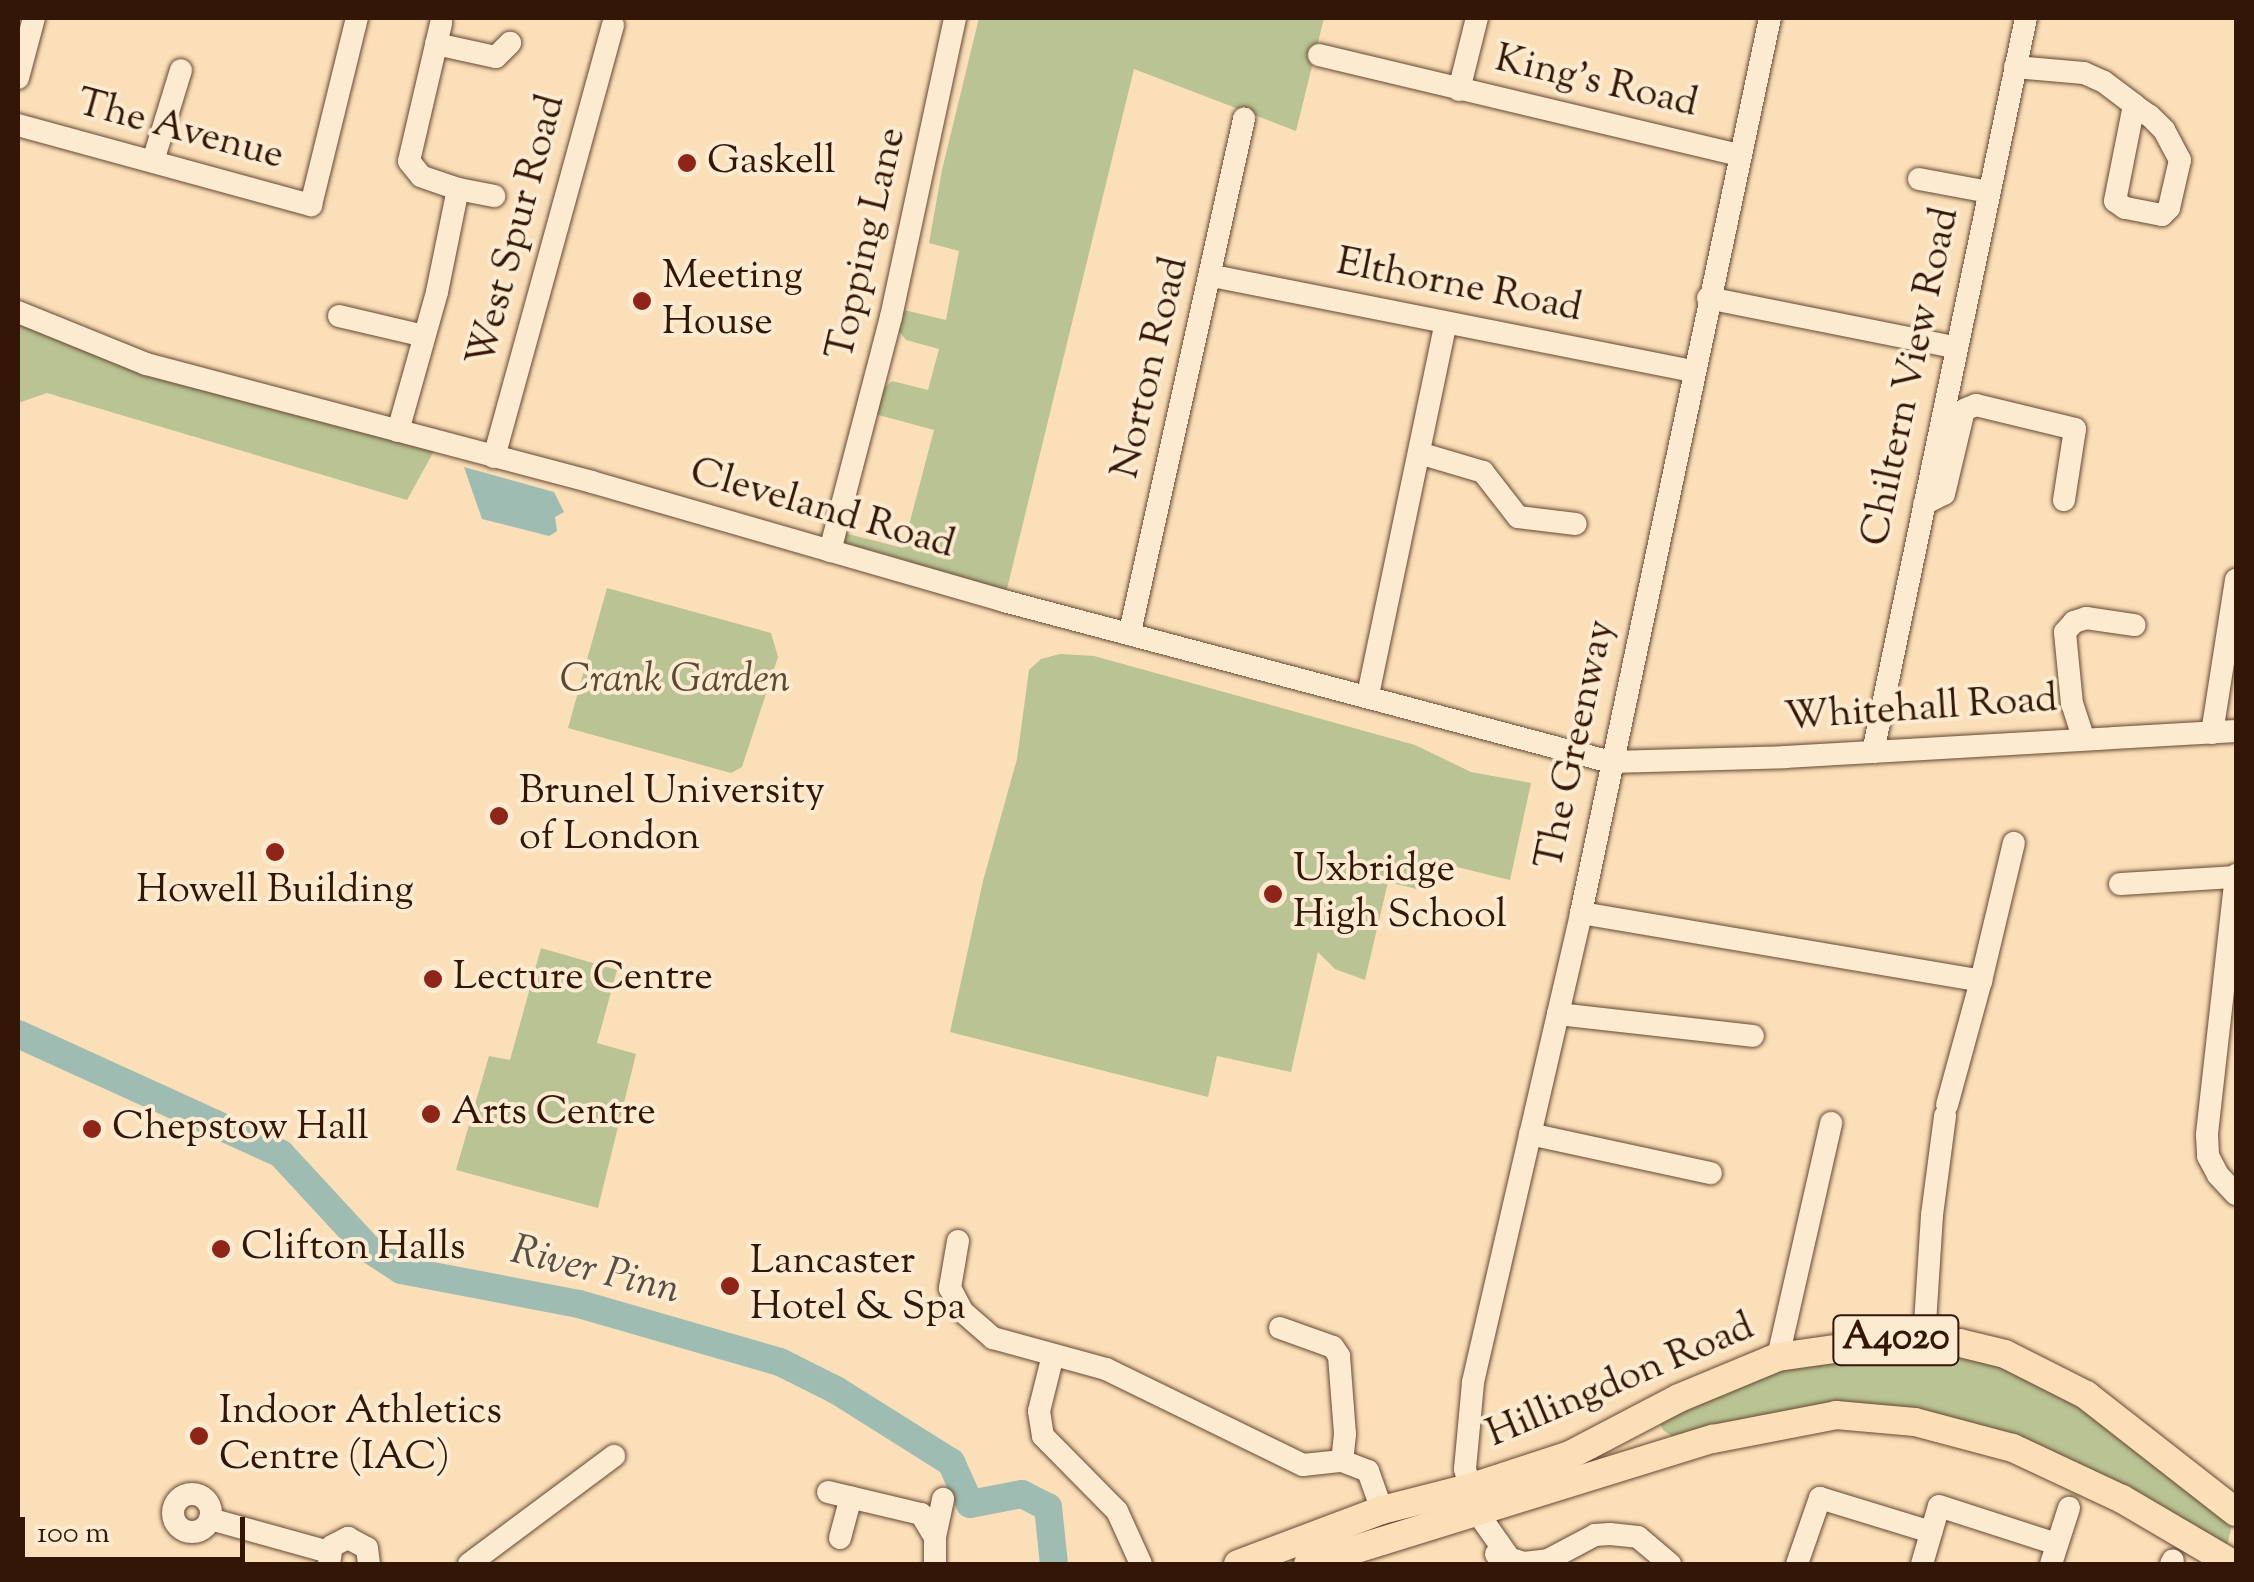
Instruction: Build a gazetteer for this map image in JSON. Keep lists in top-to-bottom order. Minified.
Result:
{"streets":{"main road":["A4020","Hillingdon Road"],"street":["King's Road","The Avenue","West Spur Road","Topping Lane","Elthorne Road","Norton Road","Chiltern View Road","Cleveland Road","Whitehall Road","The Greenway"]},"crossings":[["King's Road","The Greenway"],["West Spur Road","Cleveland Road"],["Topping Lane","Cleveland Road"],["Elthorne Road","Norton Road"],["Elthorne Road","The Greenway"],["Norton Road","Cleveland Road"],["Chiltern View Road","Whitehall Road"],["Cleveland Road","Whitehall Road"],["Cleveland Road","The Greenway"],["Whitehall Road","The Greenway"],["The Greenway","Hillingdon Road"],["A4020","Hillingdon Road"]],"water":["River Pinn"],"parks":["Crank Garden"],"places":["Gaskell","Meeting House","Brunel University of London","Howell Building","Uxbridge High School","Lecture Centre","Arts Centre","Chepstow Hall","Clifton Halls","Lancaster Hotel & Spa","Indoor Athletics Centre (IAC)"],"scale_bar":"100 m"}
